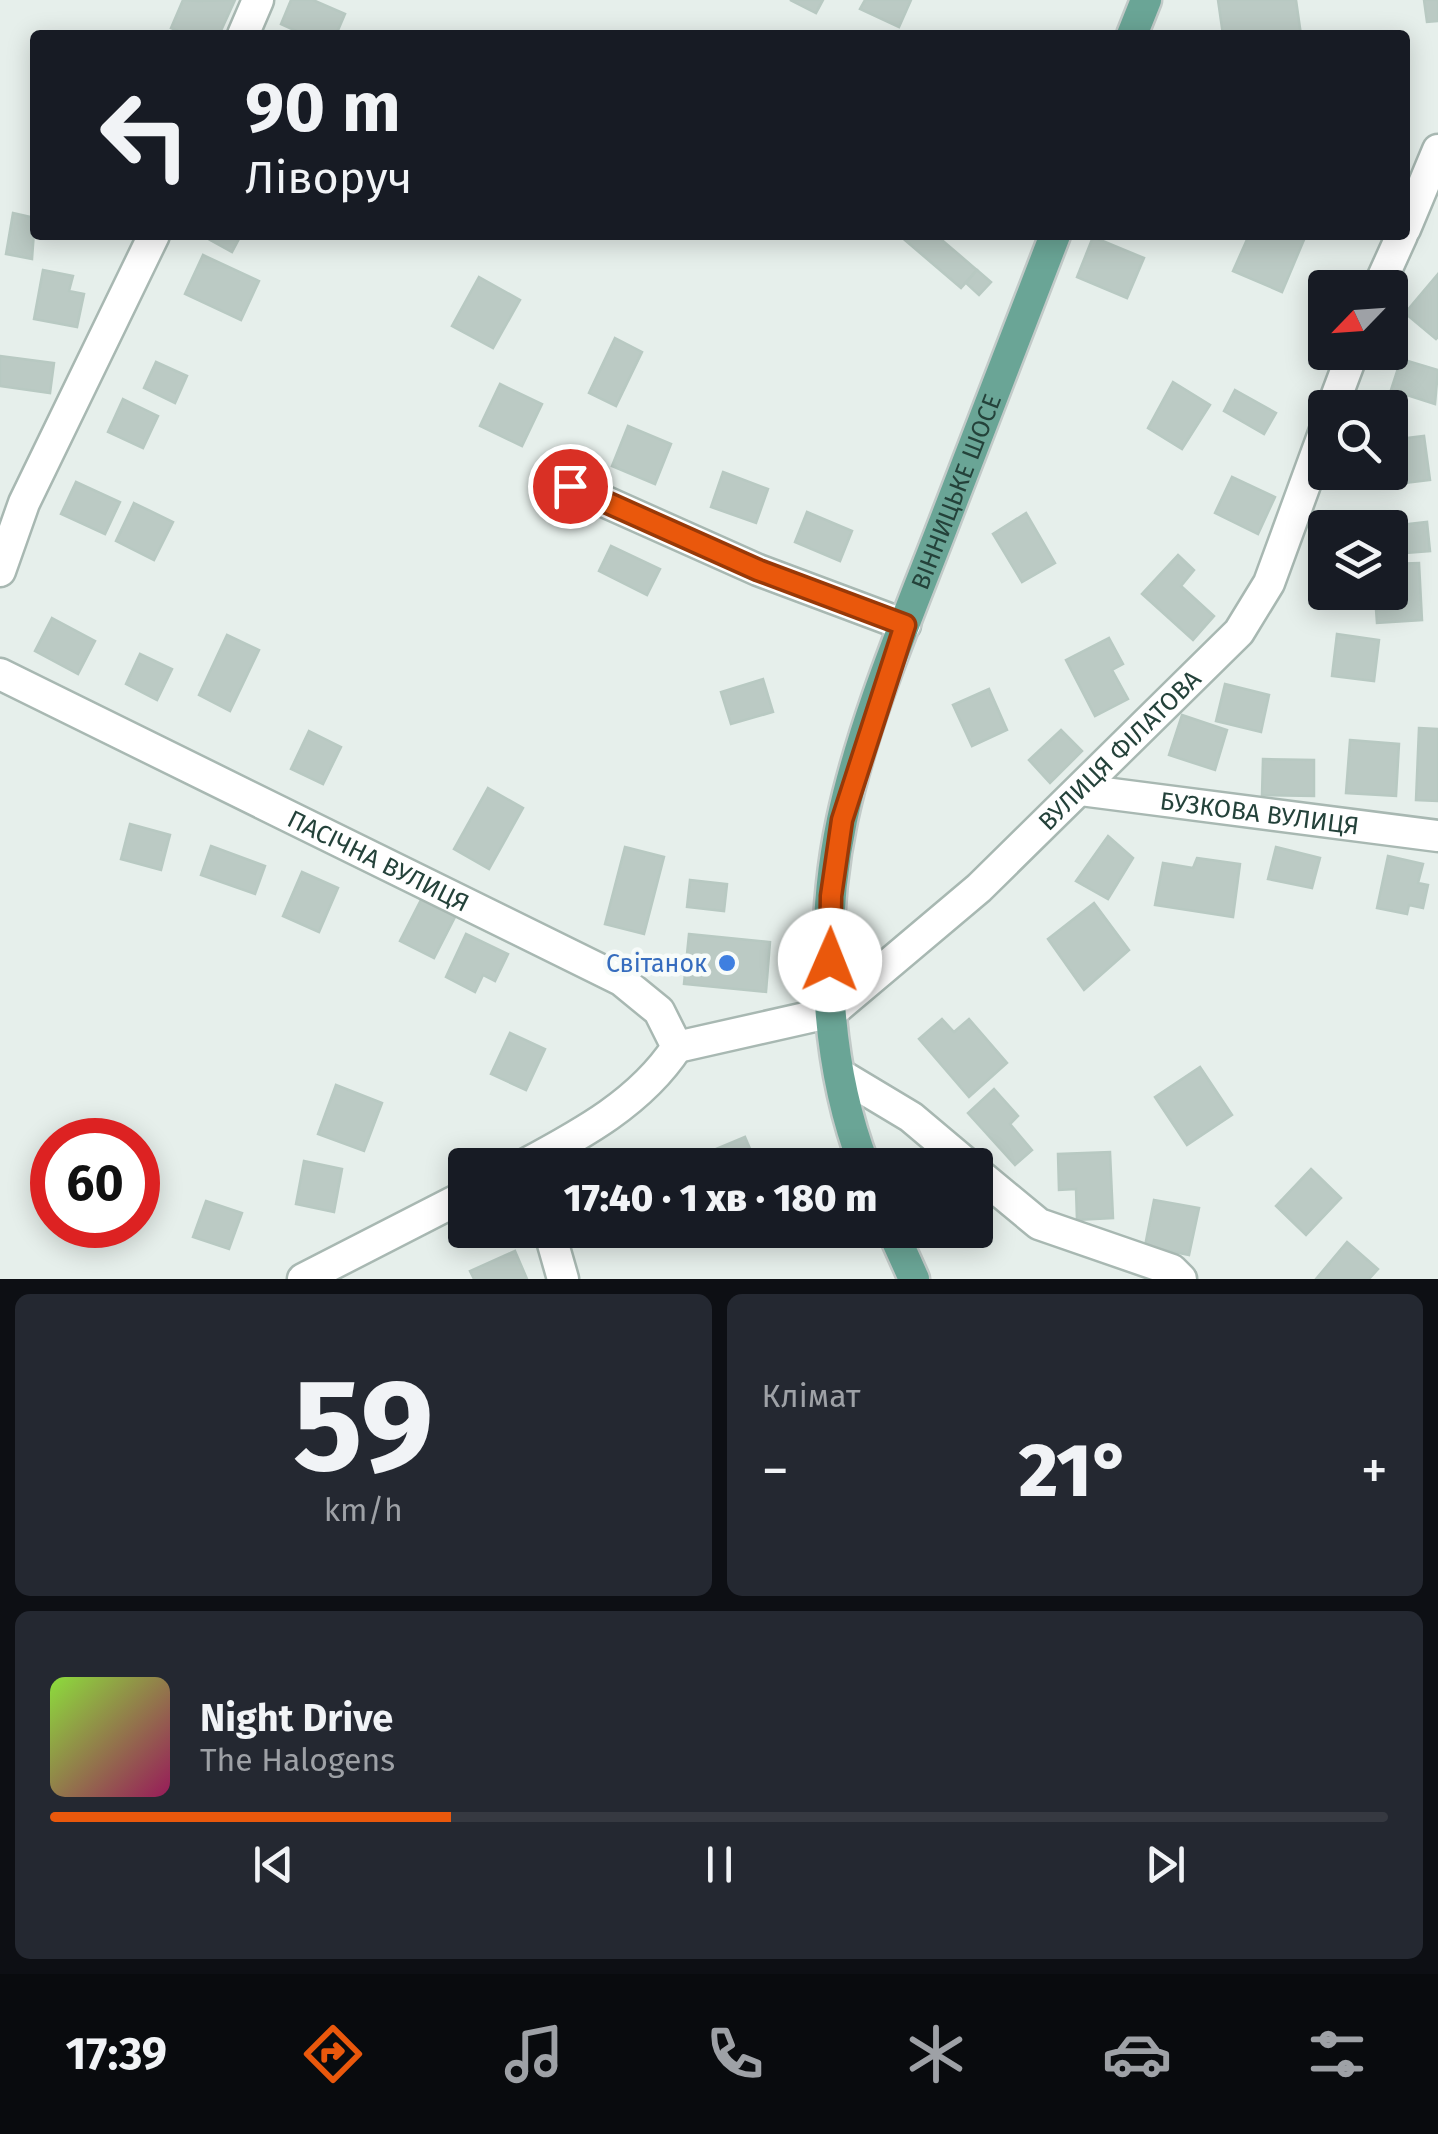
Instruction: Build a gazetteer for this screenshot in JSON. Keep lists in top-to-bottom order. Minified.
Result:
{"streets":{"main road":["ВІННИЦЬКЕ ШОСЕ"],"street":["ВУЛИЦЯ ФІЛАТОВА","БУЗКОВА ВУЛИЦЯ","ПАСІЧНА ВУЛИЦЯ"]},"crossings":[["ВІННИЦЬКЕ ШОСЕ","ВУЛИЦЯ ФІЛАТОВА"],["ВУЛИЦЯ ФІЛАТОВА","БУЗКОВА ВУЛИЦЯ"]],"places":["Світанок"],"north":"bottom left","page":{"turn":["90 m","Ліворуч"],"limit":"60","trip":"17:40 · 1 хв · 180 m","tile":[["59","km/h"],"Клімат"],"heat":["−","21°","+"],"song":["Night Drive","The Halogens"],"tabs":"17:39"}}
